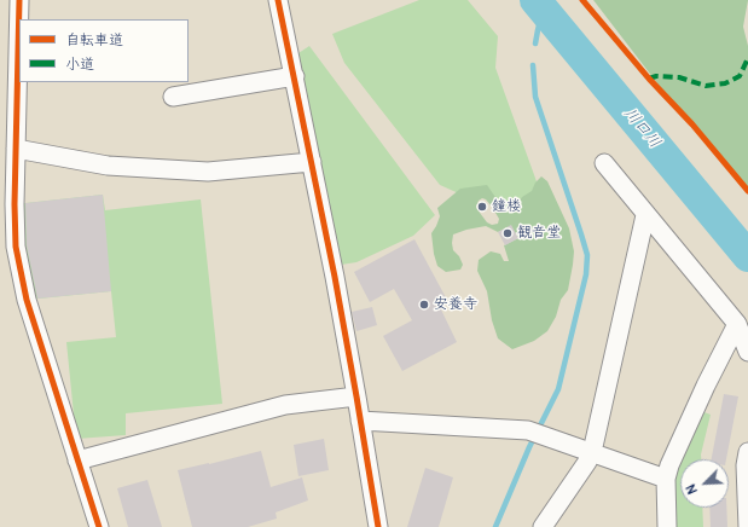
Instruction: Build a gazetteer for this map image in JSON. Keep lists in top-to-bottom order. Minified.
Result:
{"water":["川口川"],"places":["鐘楼","観音堂","安養寺"],"legend":["自転車道","小道"],"north":"bottom left"}
